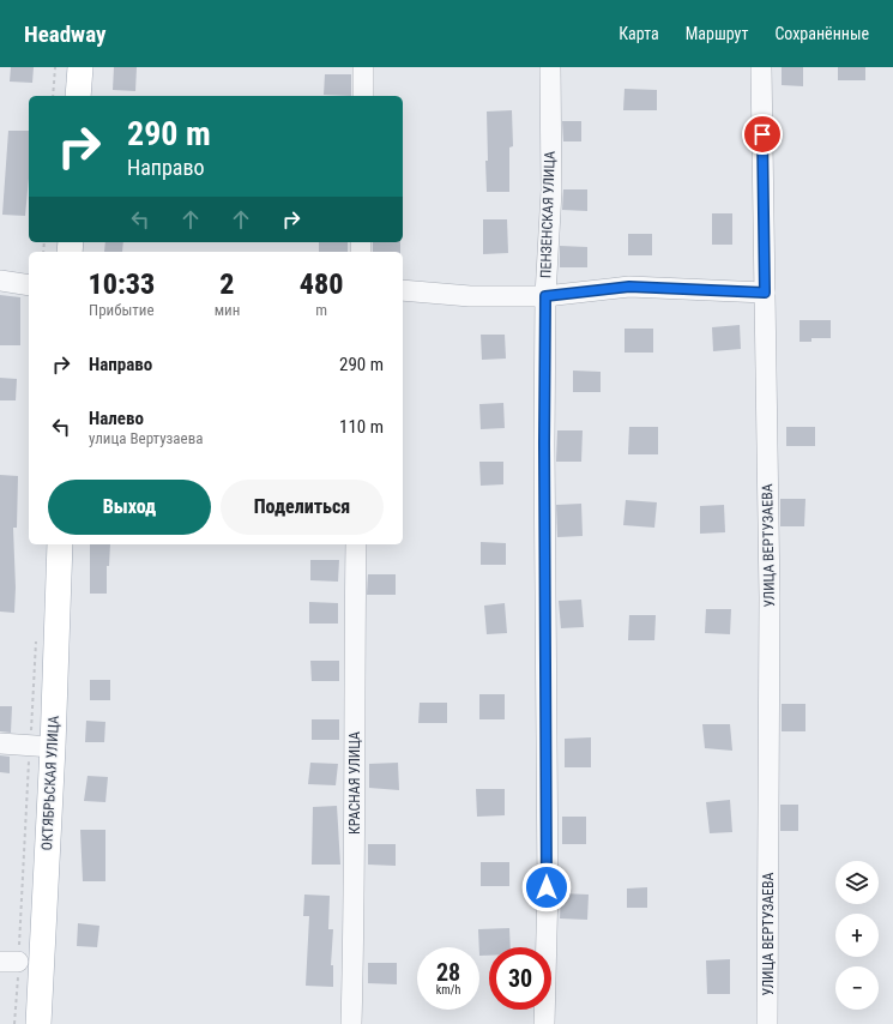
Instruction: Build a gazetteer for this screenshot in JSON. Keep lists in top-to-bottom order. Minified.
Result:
{"streets":{"main road":["ОКТЯБРЬСКАЯ УЛИЦА"],"street":["ПЕНЗЕНСКАЯ УЛИЦА","УЛИЦА ВЕРТУЗАЕВА","КРАСНАЯ УЛИЦА"]},"page":{"header":"Headway","nav":["Карта","Маршрут","Сохранённые"],"turn":["290 m","Направо"],"eta":["10:33","Прибытие","2","мин","480","m"],"list":[{"name":"Направо","value":"290 m"},{"name":"Налево","note":"улица Вертузаева","value":"110 m"}],"buttons":["Выход","Поделиться"],"map_buttons":["+","−"],"speed":"28 km/h","limit":"30"}}
